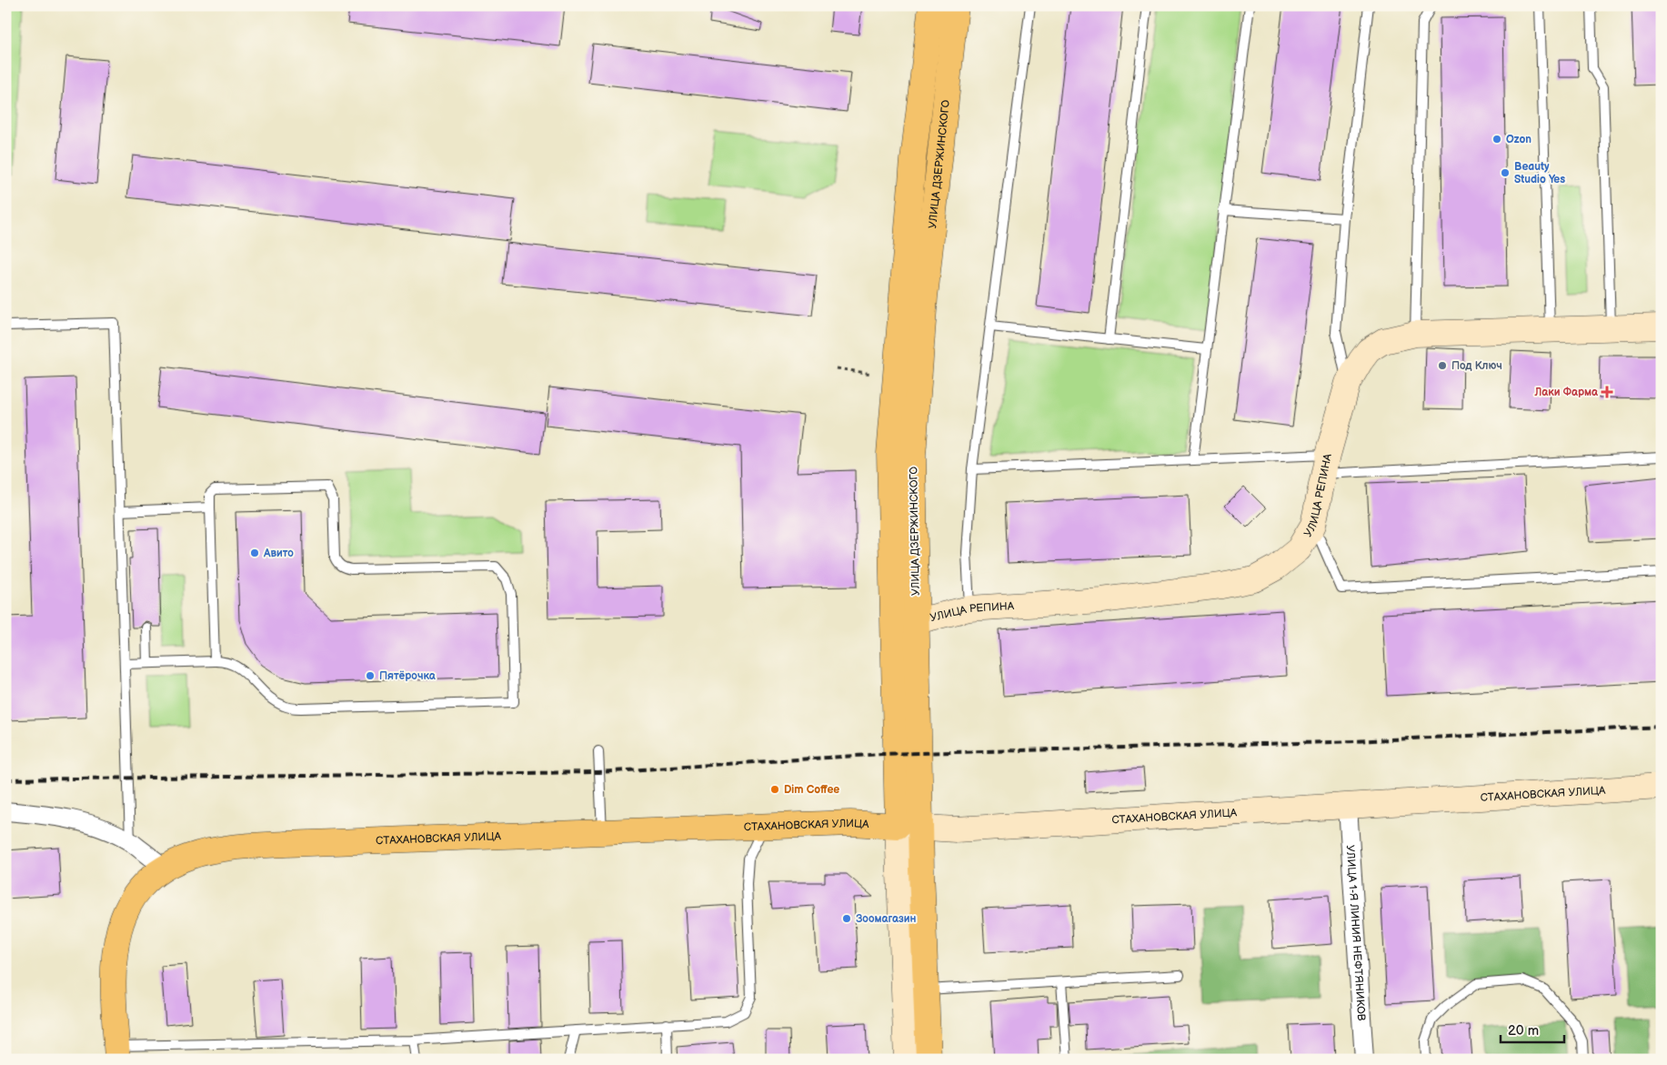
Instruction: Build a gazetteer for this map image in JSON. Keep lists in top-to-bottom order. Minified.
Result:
{"streets":{"main road":["УЛИЦА ДЗЕРЖИНСКОГО","СТАХАНОВСКАЯ УЛИЦА"],"street":["УЛИЦА РЕПИНА","УЛИЦА 1-Я ЛИНИЯ НЕФТЯНИКОВ"]},"crossings":[["УЛИЦА ДЗЕРЖИНСКОГО","УЛИЦА РЕПИНА"],["УЛИЦА ДЗЕРЖИНСКОГО","СТАХАНОВСКАЯ УЛИЦА"],["СТАХАНОВСКАЯ УЛИЦА","УЛИЦА 1-Я ЛИНИЯ НЕФТЯНИКОВ"]],"places":{"other":["Ozon","Beauty Studio Yes","Под Ключ","Авито","Пятёрочка","Dim Coffee","Зоомагазин"],"health":["Лаки Фарма"]},"scale_bar":"20 m"}
